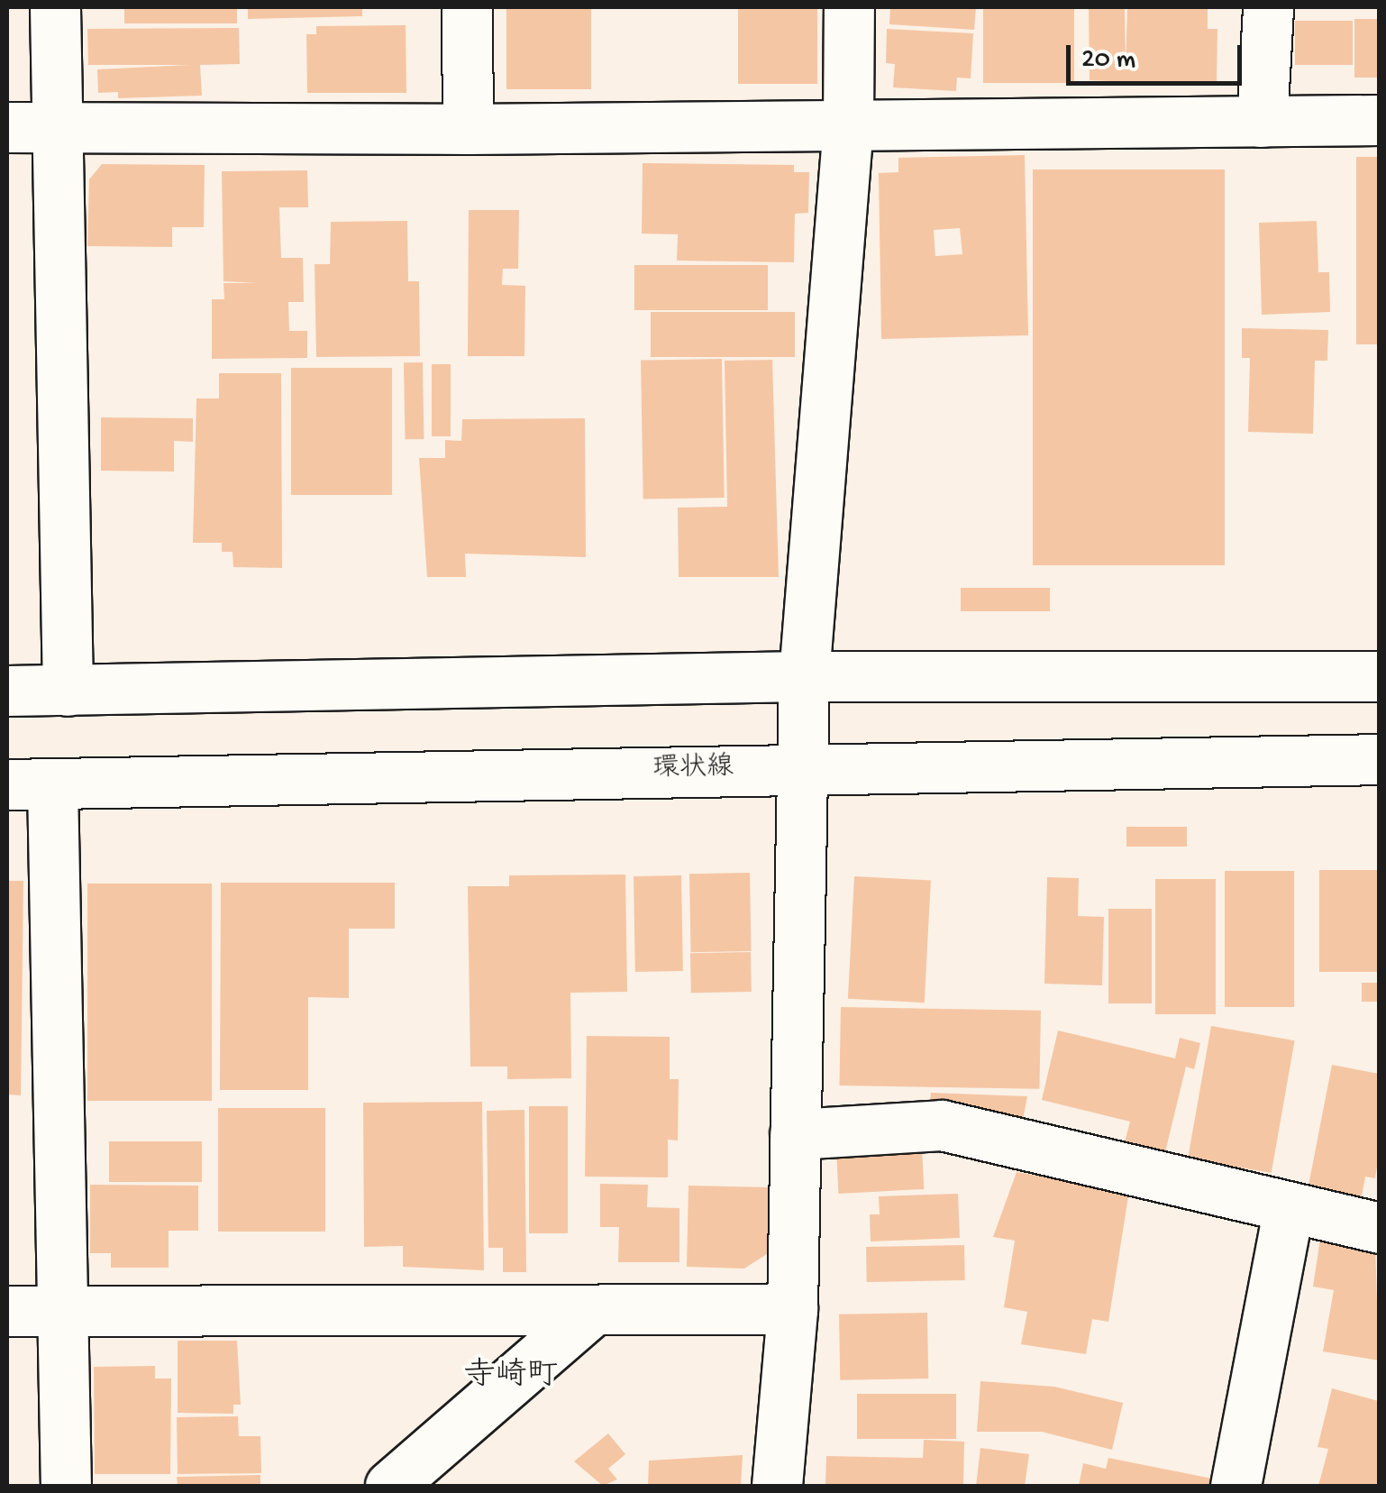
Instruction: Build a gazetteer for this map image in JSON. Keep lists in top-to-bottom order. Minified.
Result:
{"streets":{"street":["環状線"]},"districts":["寺崎町"],"scale_bar":"20 m"}
